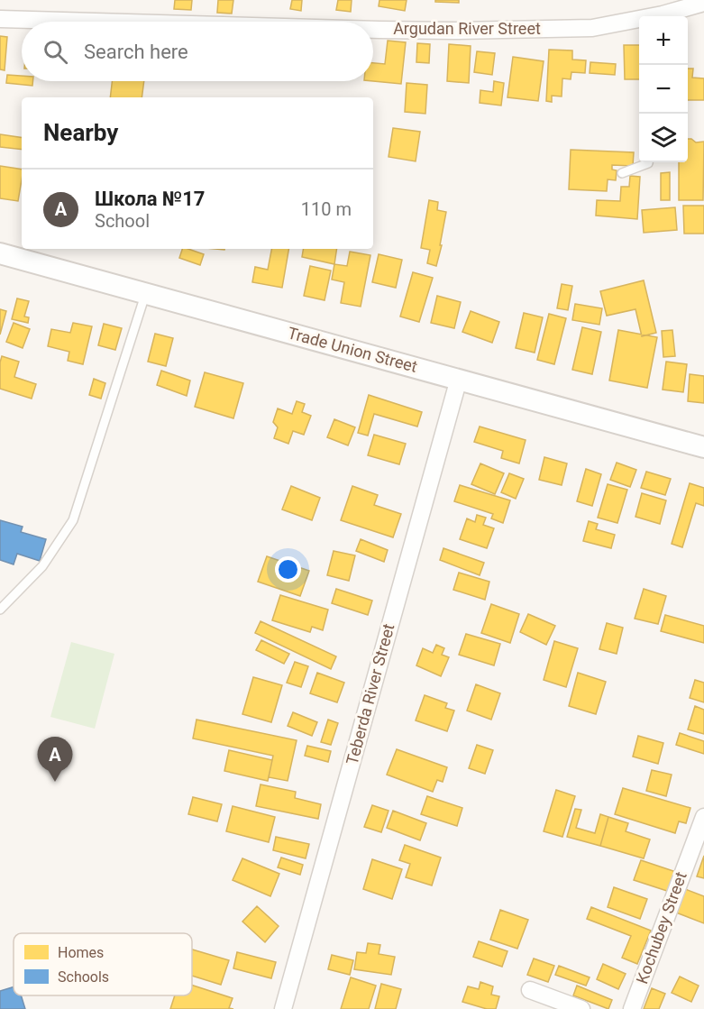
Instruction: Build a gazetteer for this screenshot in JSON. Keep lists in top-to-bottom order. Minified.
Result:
{"streets":{"street":["Argudan River Street","Trade Union Street","Teberda River Street","Kochubey Street"]},"crossings":[["Trade Union Street","Teberda River Street"]],"legend":["Homes","Schools"],"page":{"map_buttons":["+","−"],"search":"Search here","heading":"Nearby","list":[{"mark":"A","name":"Школа №17","note":"School","value":"110 m"}],"pins":"A"}}
